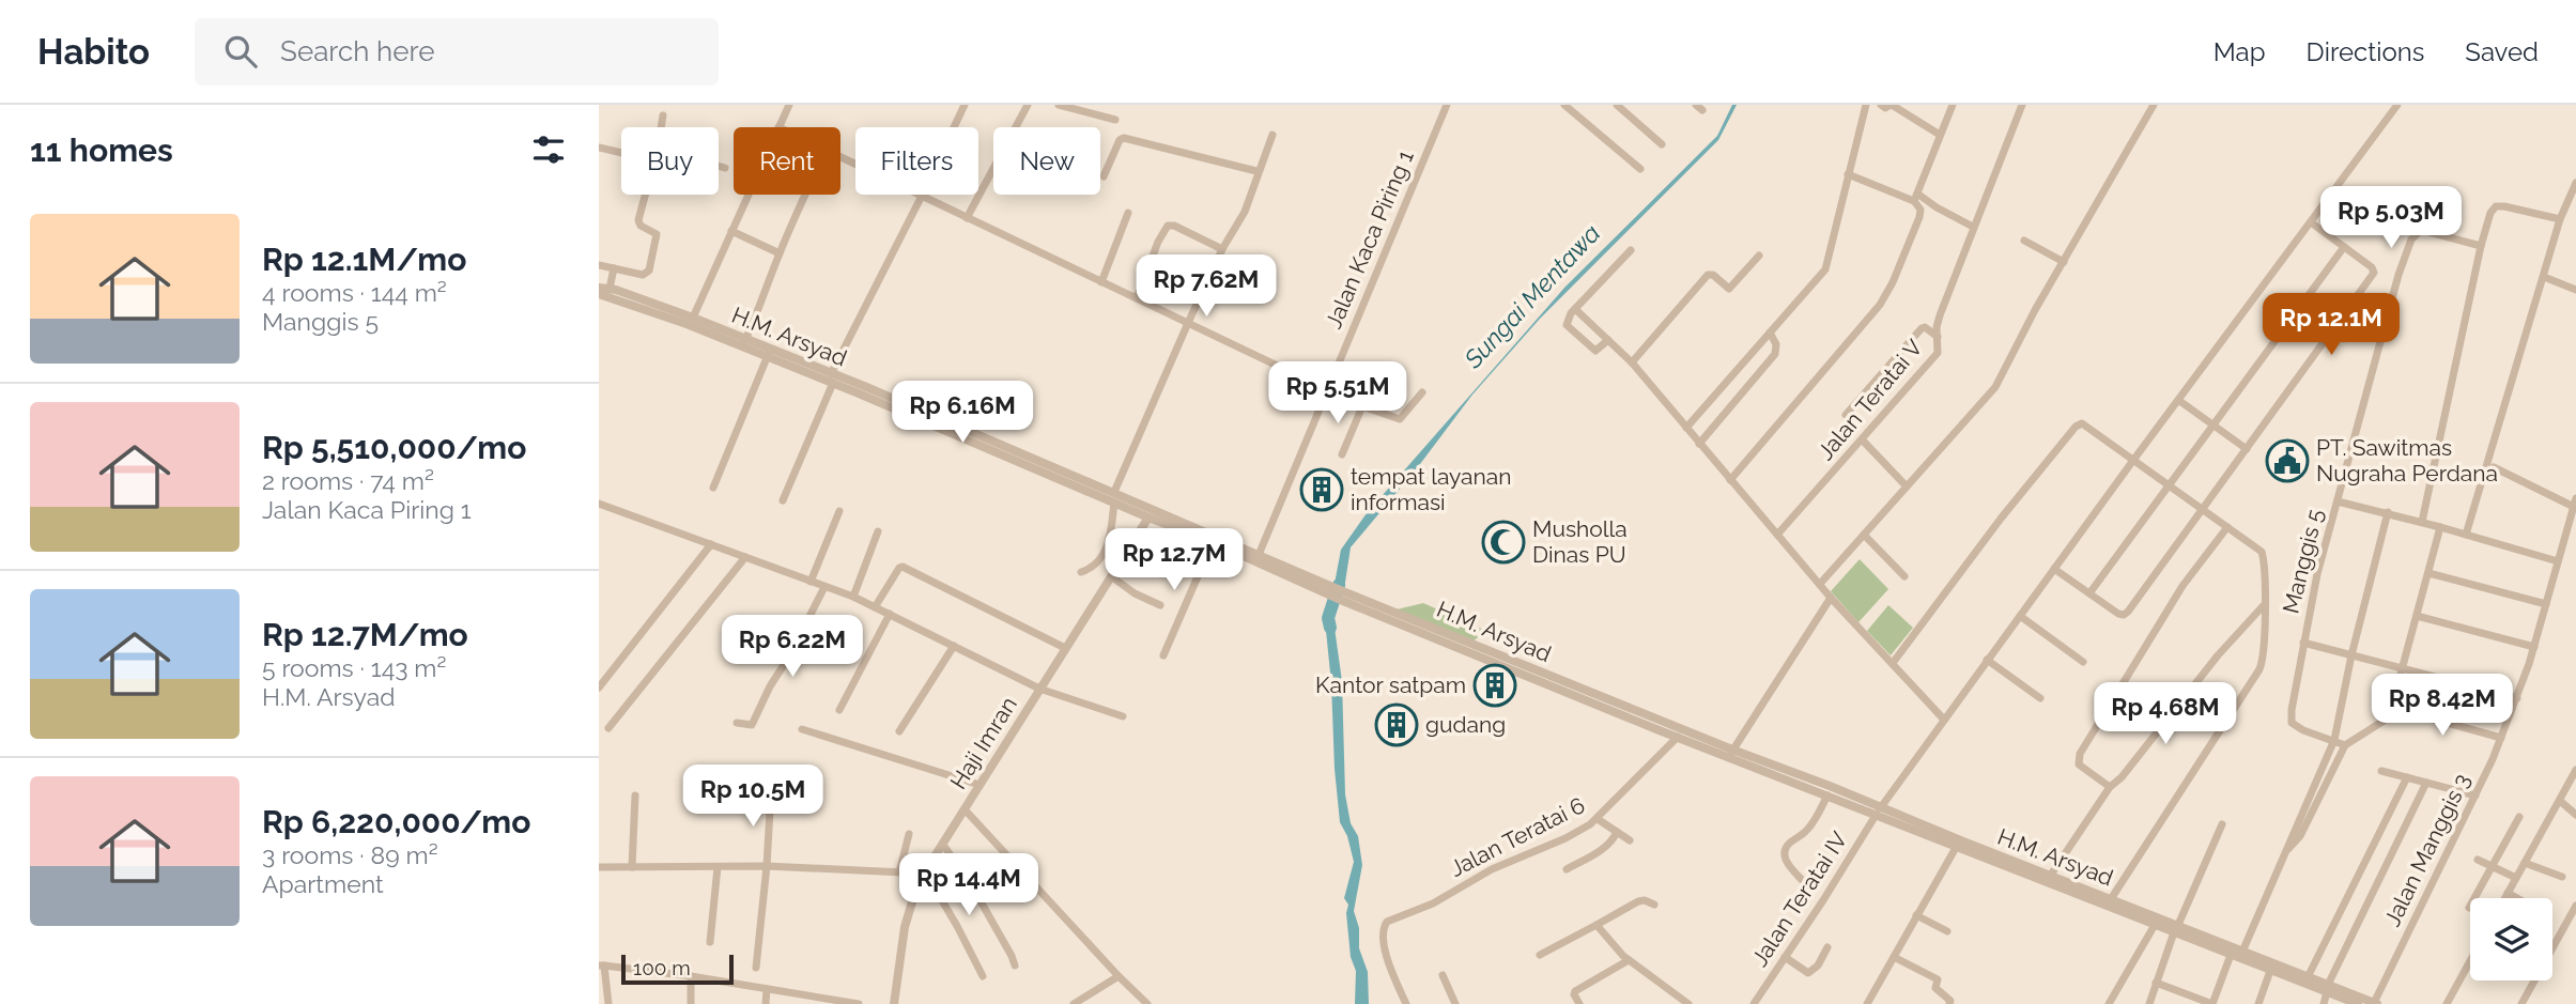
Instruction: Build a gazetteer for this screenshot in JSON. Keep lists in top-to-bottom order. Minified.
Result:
{"streets":{"street":["Jalan Kaca Piring 1","H.M. Arsyad","Jalan Teratai V","Manggis 5","Haji Imran","Jalan Teratai 6","Jalan Manggis 3","Jalan Teratai IV"]},"crossings":[["Jalan Kaca Piring 1","H.M. Arsyad"],["H.M. Arsyad","Haji Imran"],["H.M. Arsyad","Jalan Teratai 6"],["H.M. Arsyad","Jalan Manggis 3"],["H.M. Arsyad","Jalan Teratai IV"]],"water":["Sungai Mentawa"],"places":{"public building":["PT. Sawitmas Nugraha Perdana"],"building":["tempat layanan informasi","Kantor satpam","gudang"],"mosque":["Musholla Dinas PU"]},"scale_bar":"100 m","page":{"header":"Habito","search":"Search here","nav":["Map","Directions","Saved"],"heading":"11 homes","chip":["Buy","Rent","Filters","New"],"price":["Rp 5.03M","Rp 7.62M","Rp 12.1M","Rp 5.51M","Rp 6.16M","Rp 12.7M","Rp 6.22M","Rp 8.42M","Rp 4.68M","Rp 10.5M","Rp 14.4M"],"list":[{"name":"Rp 12.1M/mo","note":"4 rooms · 144 m² · Manggis 5"},{"name":"Rp 5,510,000/mo","note":"2 rooms · 74 m² · Jalan Kaca Piring 1"},{"name":"Rp 12.7M/mo","note":"5 rooms · 143 m² · H.M. Arsyad"},{"name":"Rp 6,220,000/mo","note":"3 rooms · 89 m² · Apartment"}],"scale":"100 m"}}
